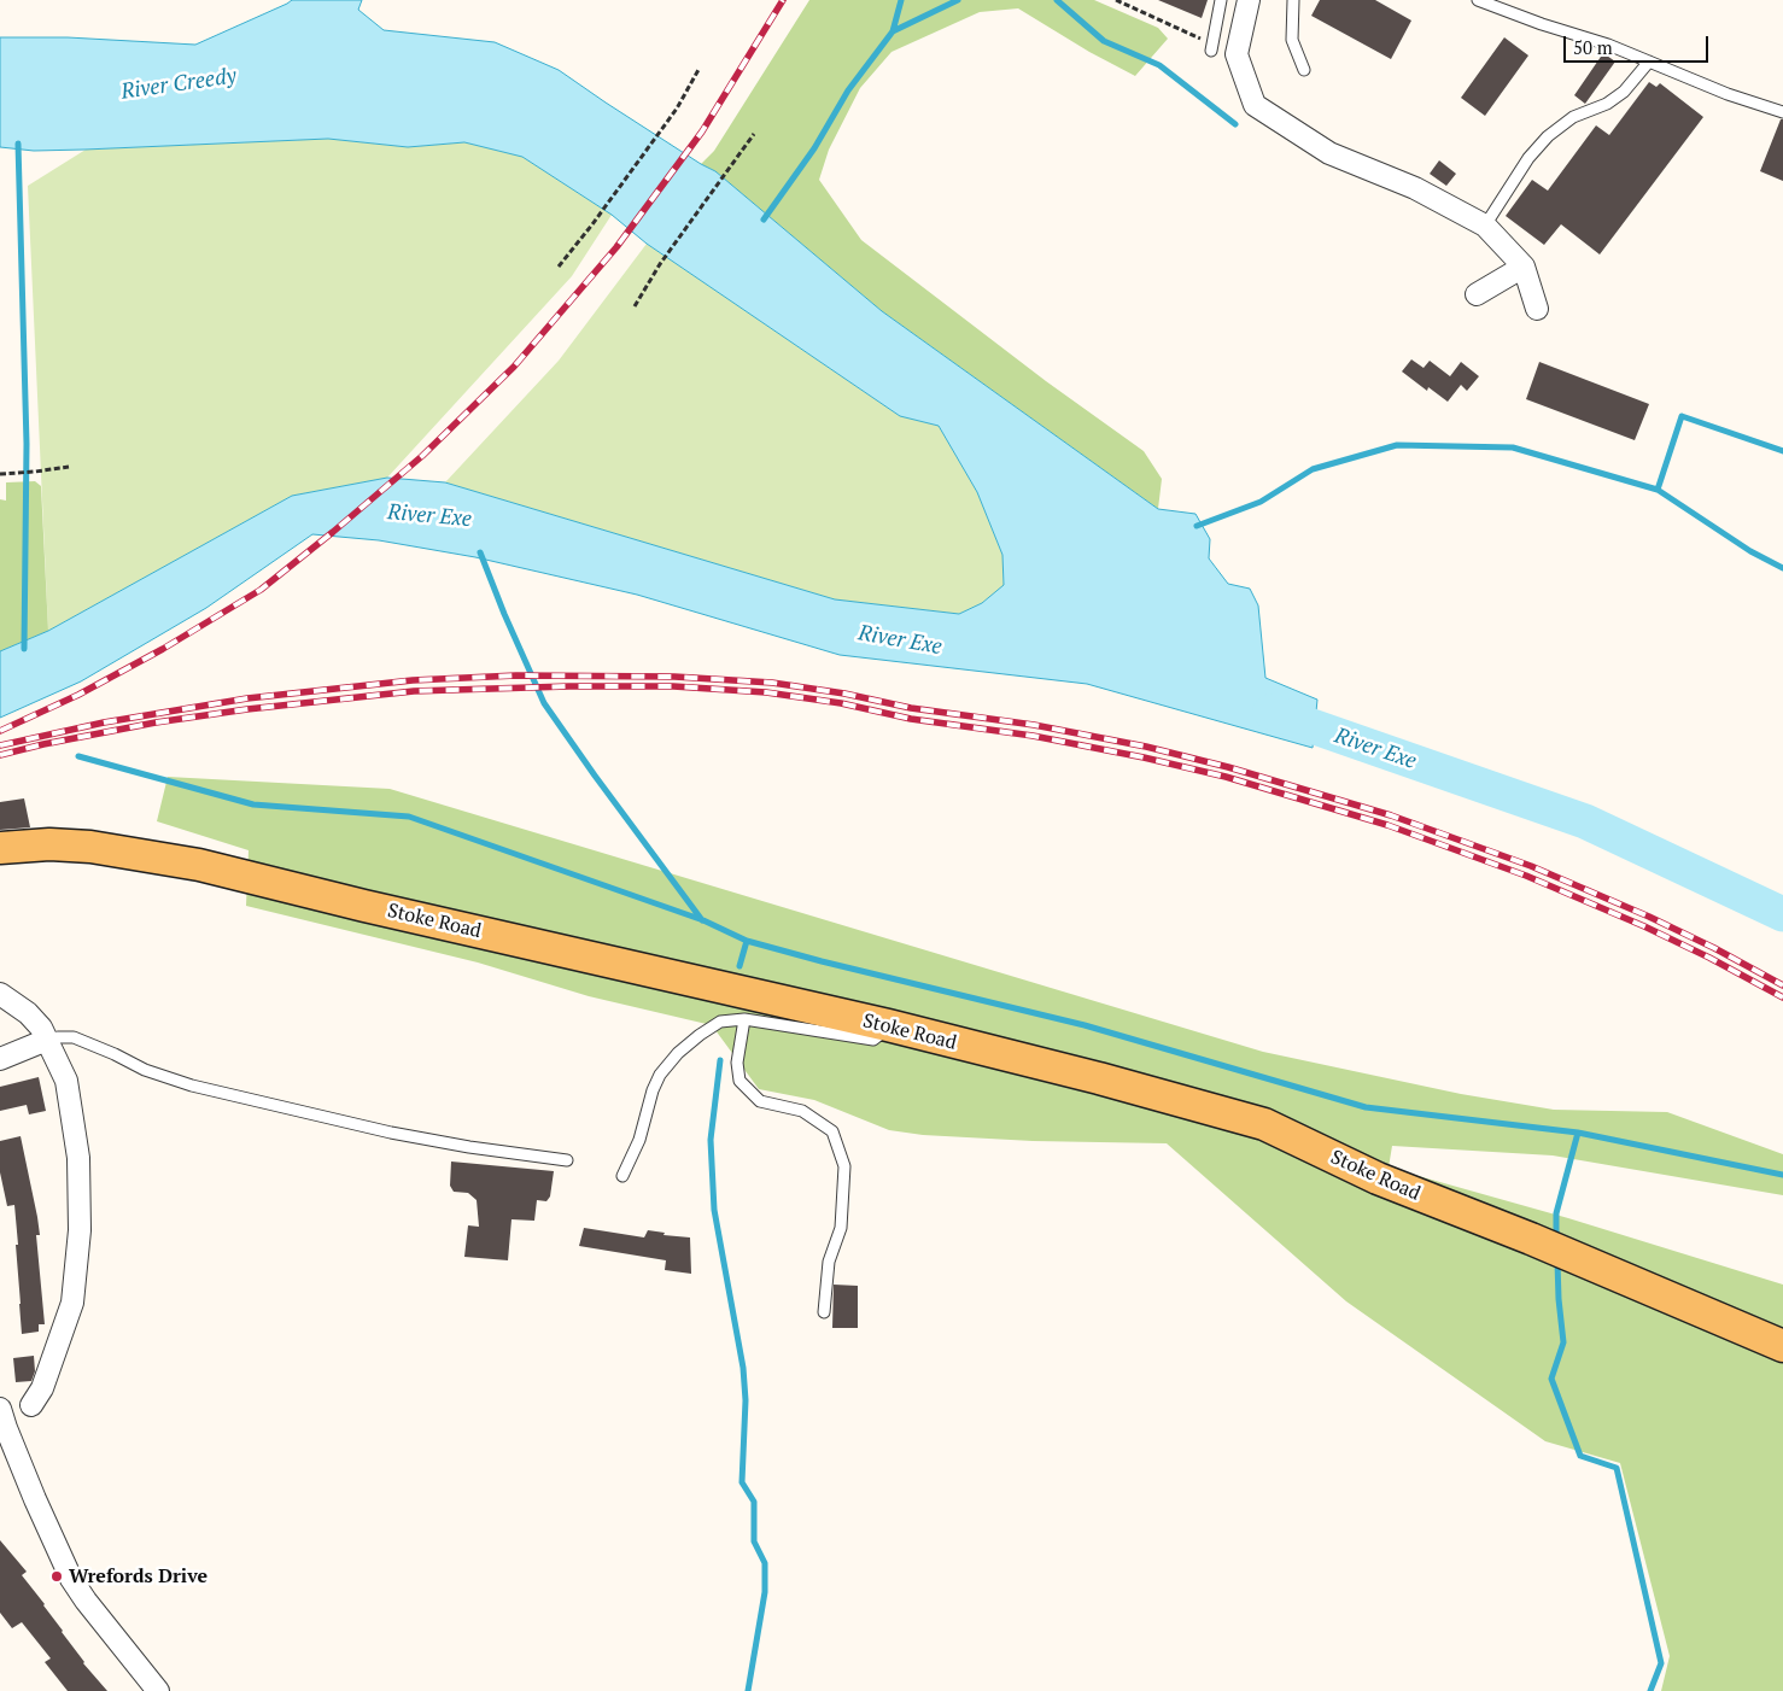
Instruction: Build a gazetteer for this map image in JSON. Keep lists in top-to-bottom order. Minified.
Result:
{"streets":{"main road":["Stoke Road"]},"water":["River Creedy","River Exe"],"places":["Wrefords Drive"],"scale_bar":"50 m"}
